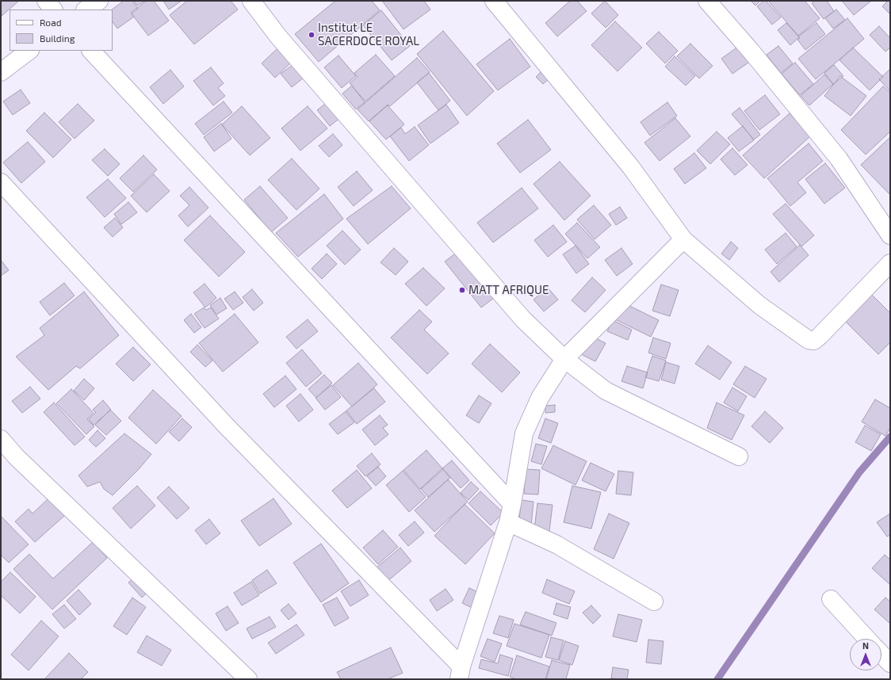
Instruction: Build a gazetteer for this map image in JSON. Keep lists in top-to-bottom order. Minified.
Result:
{"places":["Institut LE SACERDOCE ROYAL","MATT AFRIQUE"],"legend":["Road","Building"],"north":"top"}
